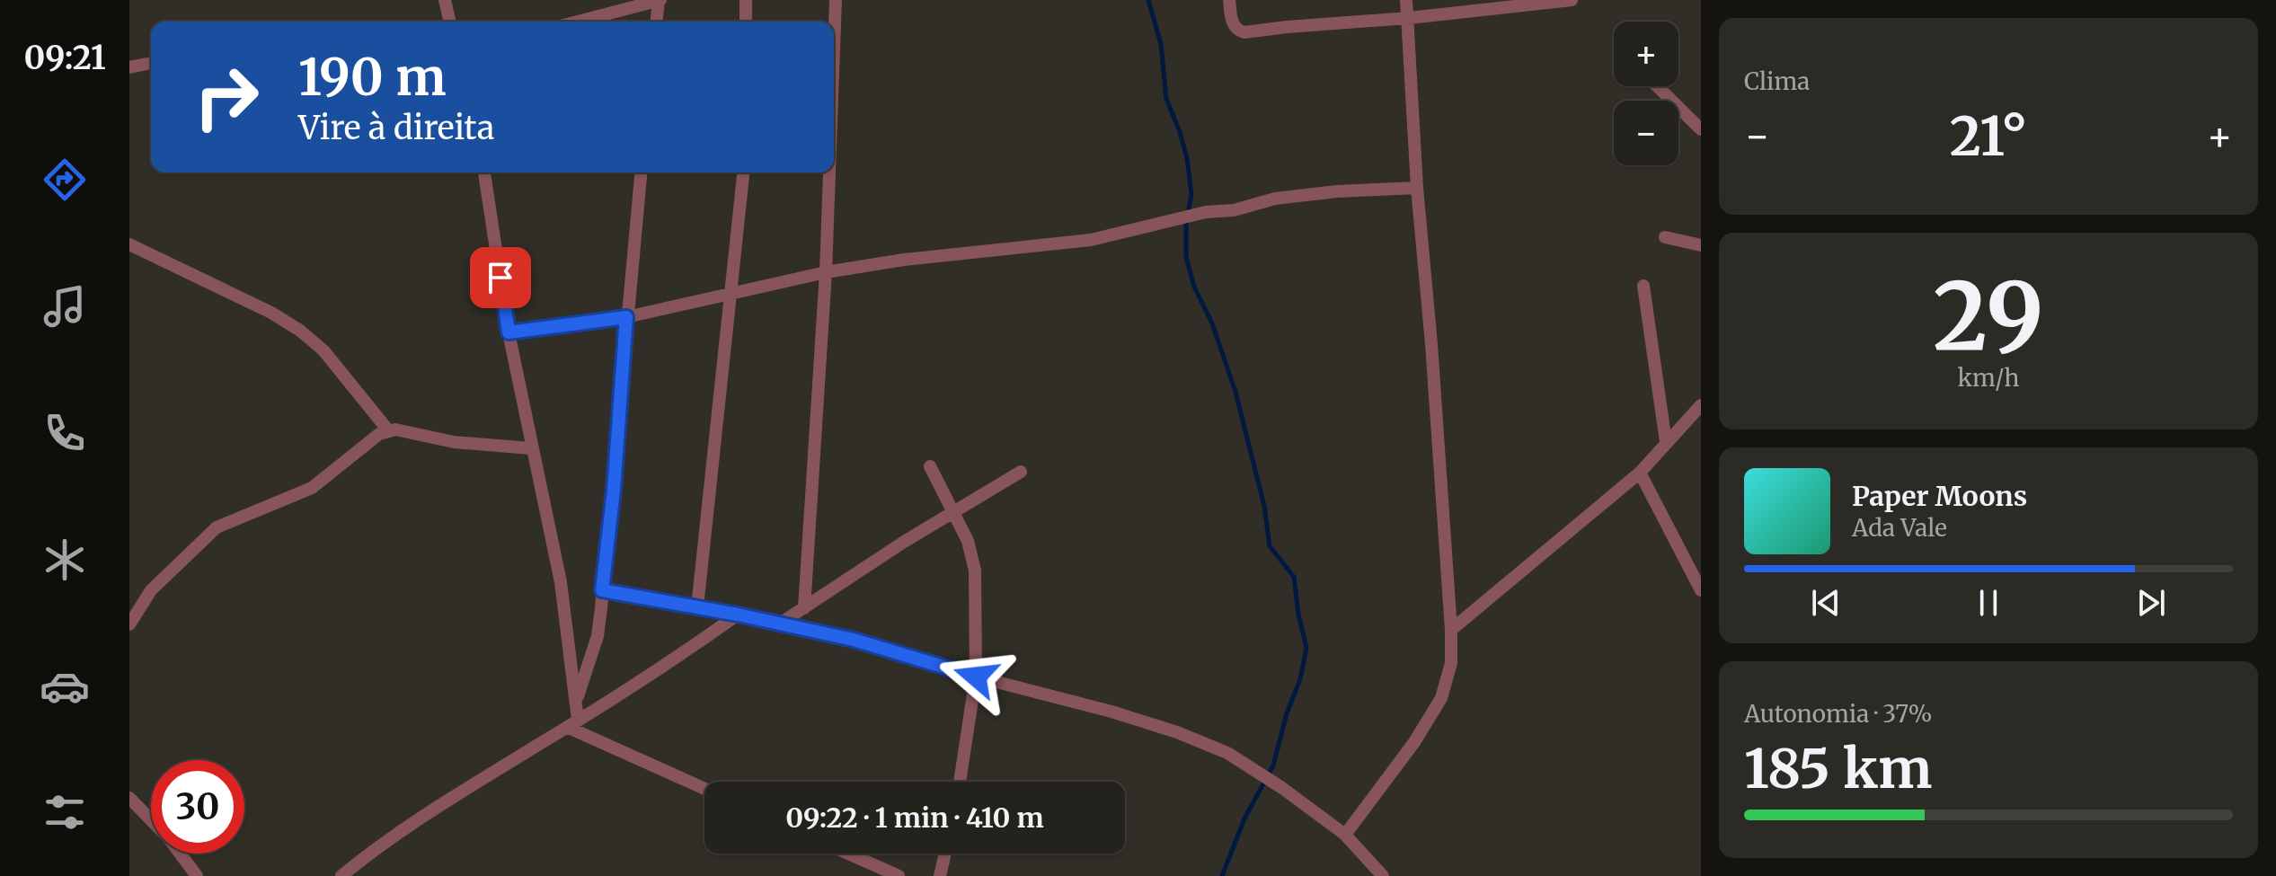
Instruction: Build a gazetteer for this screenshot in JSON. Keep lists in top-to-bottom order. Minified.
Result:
{"page":{"tabs":"09:21","tile":["Clima",["29","km/h"],["Autonomia · 37%","185 km"]],"map_buttons":["+","−"],"turn":["190 m","Vire à direita"],"heat":["−","21°","+"],"song":["Paper Moons","Ada Vale"],"limit":"30","trip":"09:22 · 1 min · 410 m"}}
